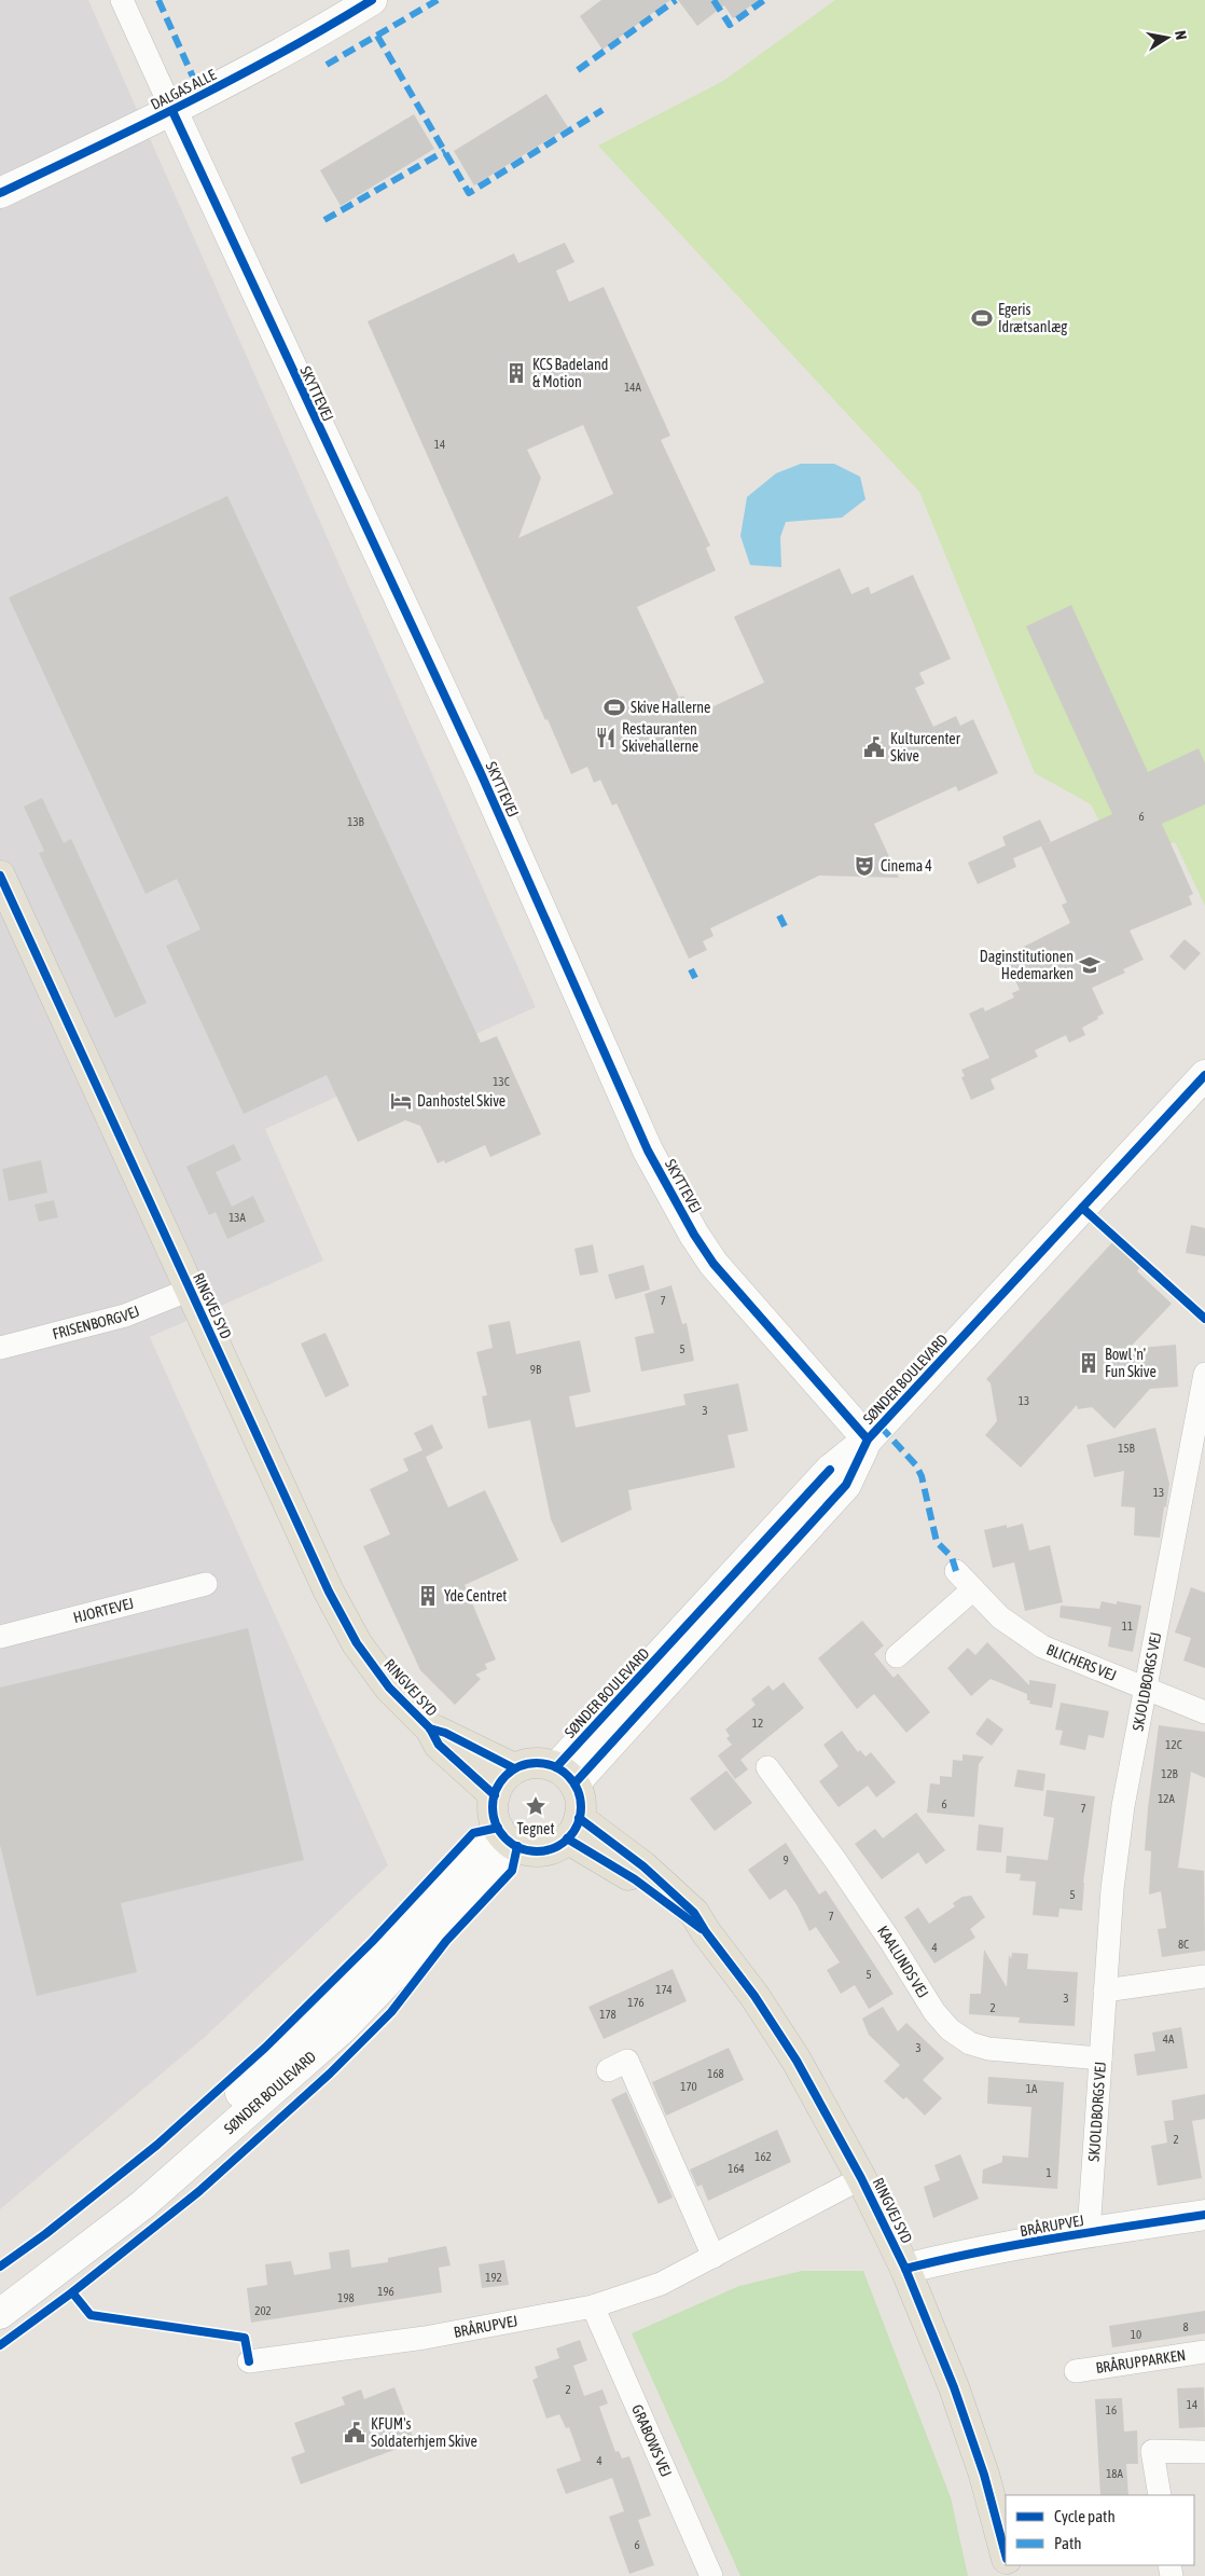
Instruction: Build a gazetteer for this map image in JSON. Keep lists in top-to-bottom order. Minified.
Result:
{"streets":{"main road":["RINGVEJ SYD"],"street":["DALGAS ALLE","SKYTTEVEJ","FRISENBORGVEJ","SØNDER BOULEVARD","HJORTEVEJ","BLICHERS VEJ","SKJOLDBORGS VEJ","KAALUNDS VEJ","BRÅRUPVEJ","BRÅRUPPARKEN","GRABOWS VEJ"]},"crossings":[["DALGAS ALLE","SKYTTEVEJ"],["SKYTTEVEJ","SØNDER BOULEVARD"],["RINGVEJ SYD","FRISENBORGVEJ"],["RINGVEJ SYD","SØNDER BOULEVARD"],["RINGVEJ SYD","BRÅRUPVEJ"],["BLICHERS VEJ","SKJOLDBORGS VEJ"],["SKJOLDBORGS VEJ","KAALUNDS VEJ"],["SKJOLDBORGS VEJ","BRÅRUPVEJ"],["BRÅRUPVEJ","GRABOWS VEJ"]],"places":{"sports":["Egeris Idrætsanlæg","Skive Hallerne"],"building":["KCS Badeland & Motion","Bowl 'n' Fun Skive","Yde Centret"],"restaurant":["Restauranten Skivehallerne"],"public building":["Kulturcenter Skive","KFUM's Soldaterhjem Skive"],"theatre":["Cinema 4"],"school or university":["Daginstitutionen Hedemarken"],"hotel":["Danhostel Skive"],"place":["Tegnet"]},"house_numbers":["14A","14","6","13B","13C","13A","7","5","9B","13","3","15B","13","11","12","12C","12B","12A","6","7","9","5","7","8C","4","5","174","3","176","2","178","4A","3","168","170","1A","2","162","164","1","192","196","198","202","8","10","2","14","16","4","18A","6"],"legend":["Cycle path","Path"],"north":"right"}
